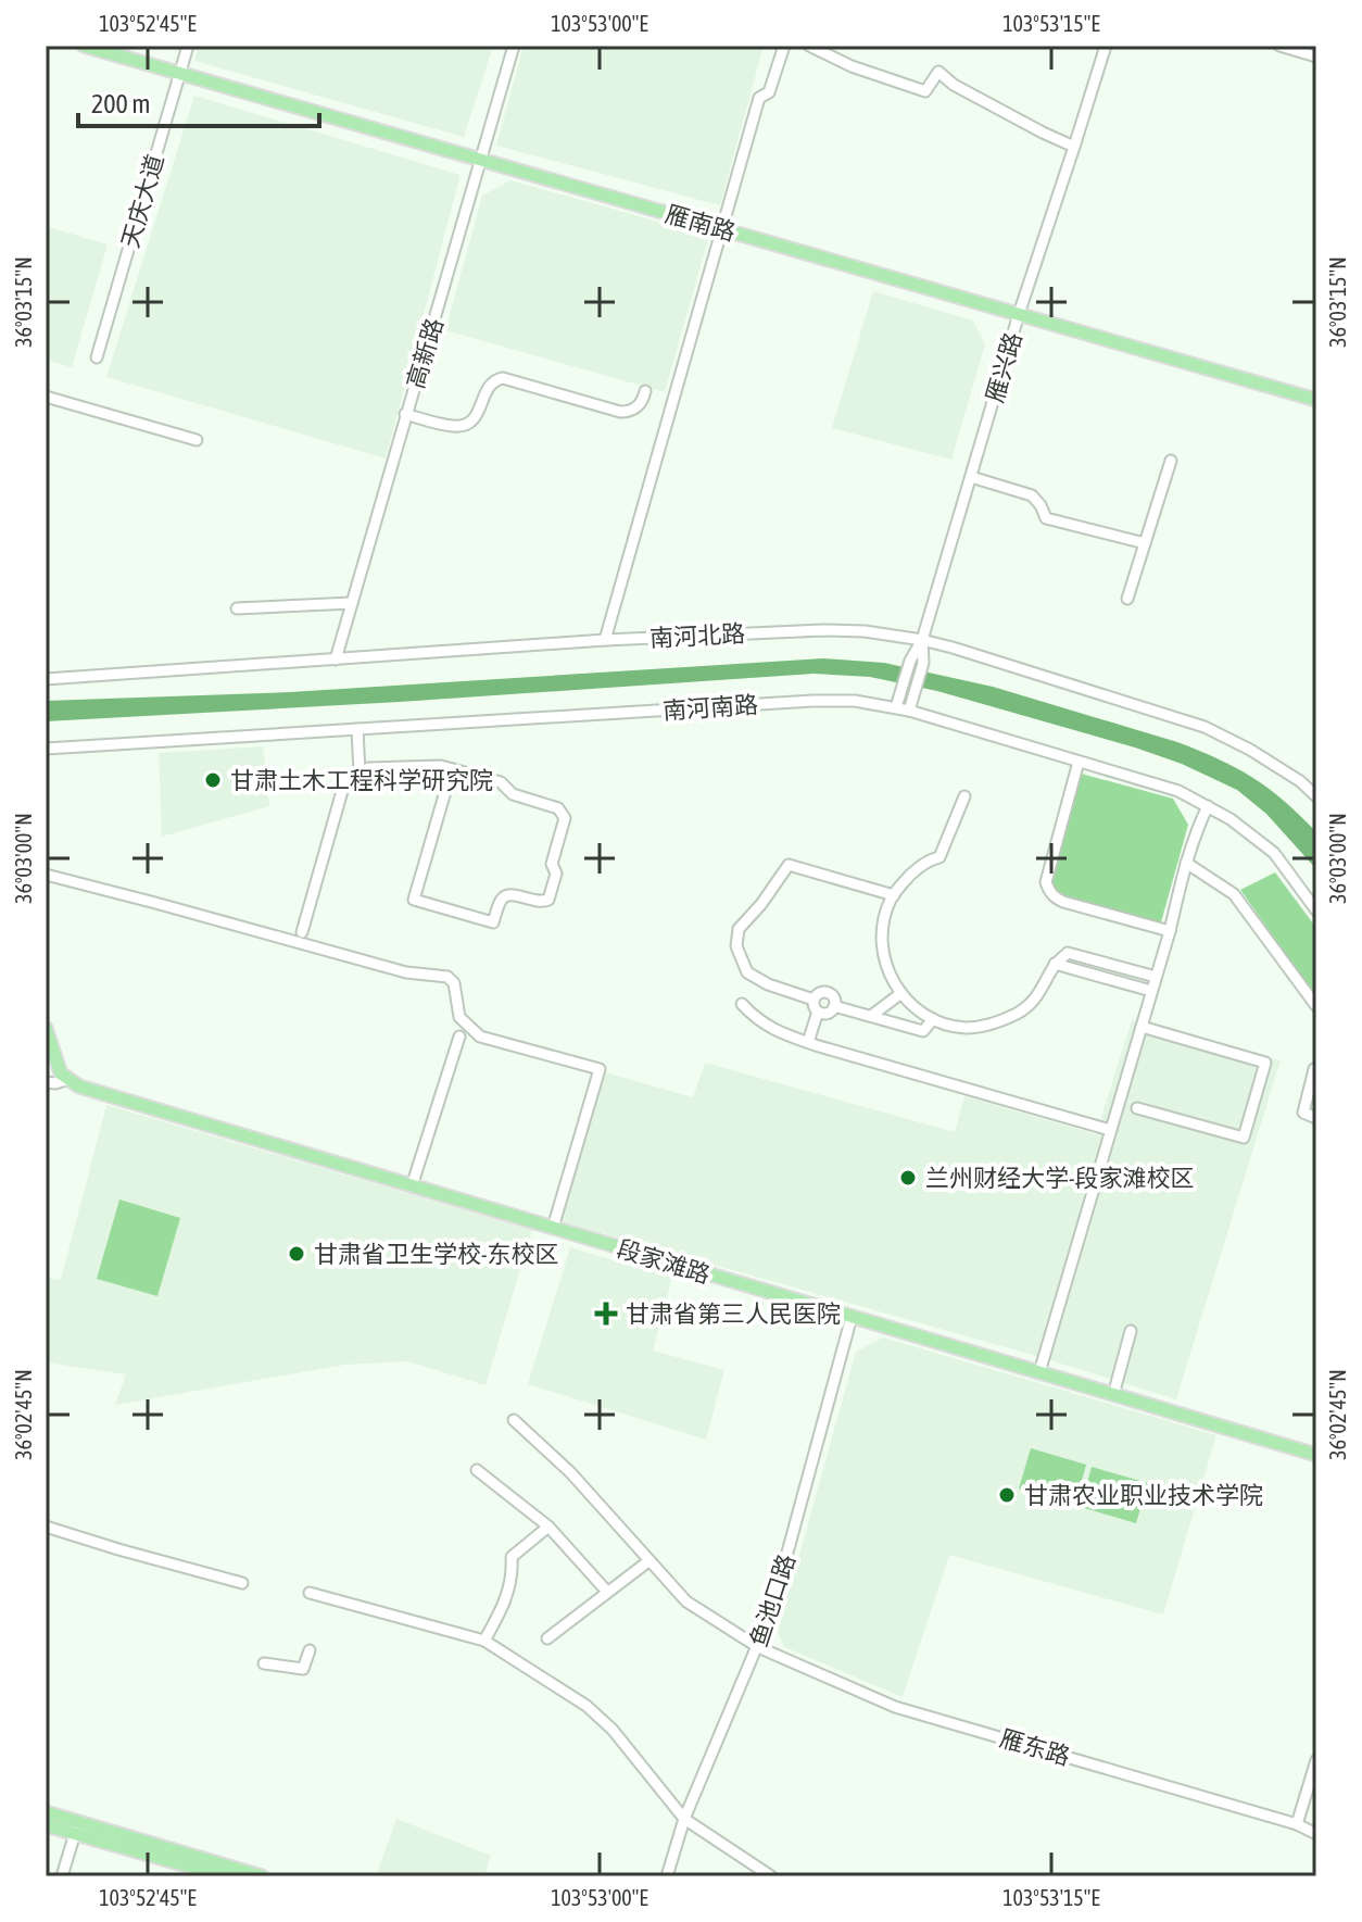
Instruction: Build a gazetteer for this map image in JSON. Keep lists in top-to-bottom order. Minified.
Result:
{"streets":{"main road":["雁南路","段家滩路"],"street":["天庆大道","高新路","雁兴路","南河北路","南河南路","鱼池口路","雁东路"]},"crossings":[["天庆大道","雁南路"],["雁南路","高新路"],["雁南路","雁兴路"],["高新路","南河北路"],["雁兴路","南河北路"],["段家滩路","鱼池口路"],["鱼池口路","雁东路"]],"places":{"other":["甘肃土木工程科学研究院","兰州财经大学-段家滩校区","甘肃省卫生学校-东校区","甘肃农业职业技术学院"],"health":["甘肃省第三人民医院"]},"scale_bar":"200 m","coordinates":["103°52'45\"E","103°53'00\"E","103°53'15\"E","36°03'15\"N","36°03'00\"N","36°02'45\"N"]}
